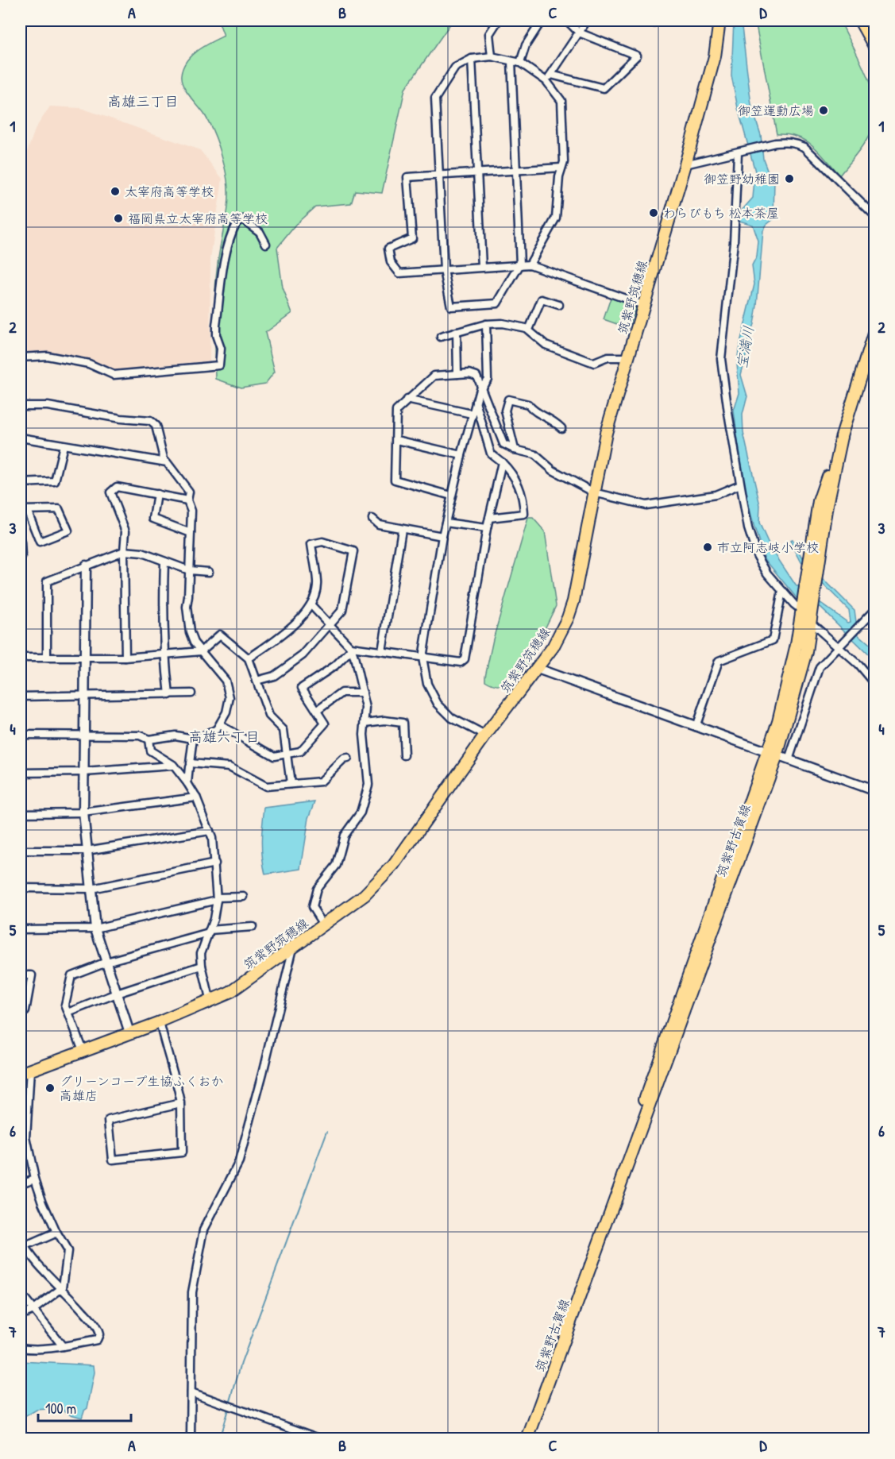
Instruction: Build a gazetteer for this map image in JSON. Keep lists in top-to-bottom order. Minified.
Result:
{"streets":{"main road":["筑紫野筑穂線","筑紫野古賀線"]},"districts":["高雄三丁目","高雄六丁目"],"water":["宝満川"],"places":["御笠運動広場","御笠野幼稚園","太宰府高等学校","わらびもち 松本茶屋","福岡県立太宰府高等学校","市立阿志岐小学校","グリーンコープ生協ふくおか 高雄店"],"scale_bar":"100 m","grid":{"columns":["A","B","C","D"],"rows":["1","2","3","4","5","6","7"]}}
